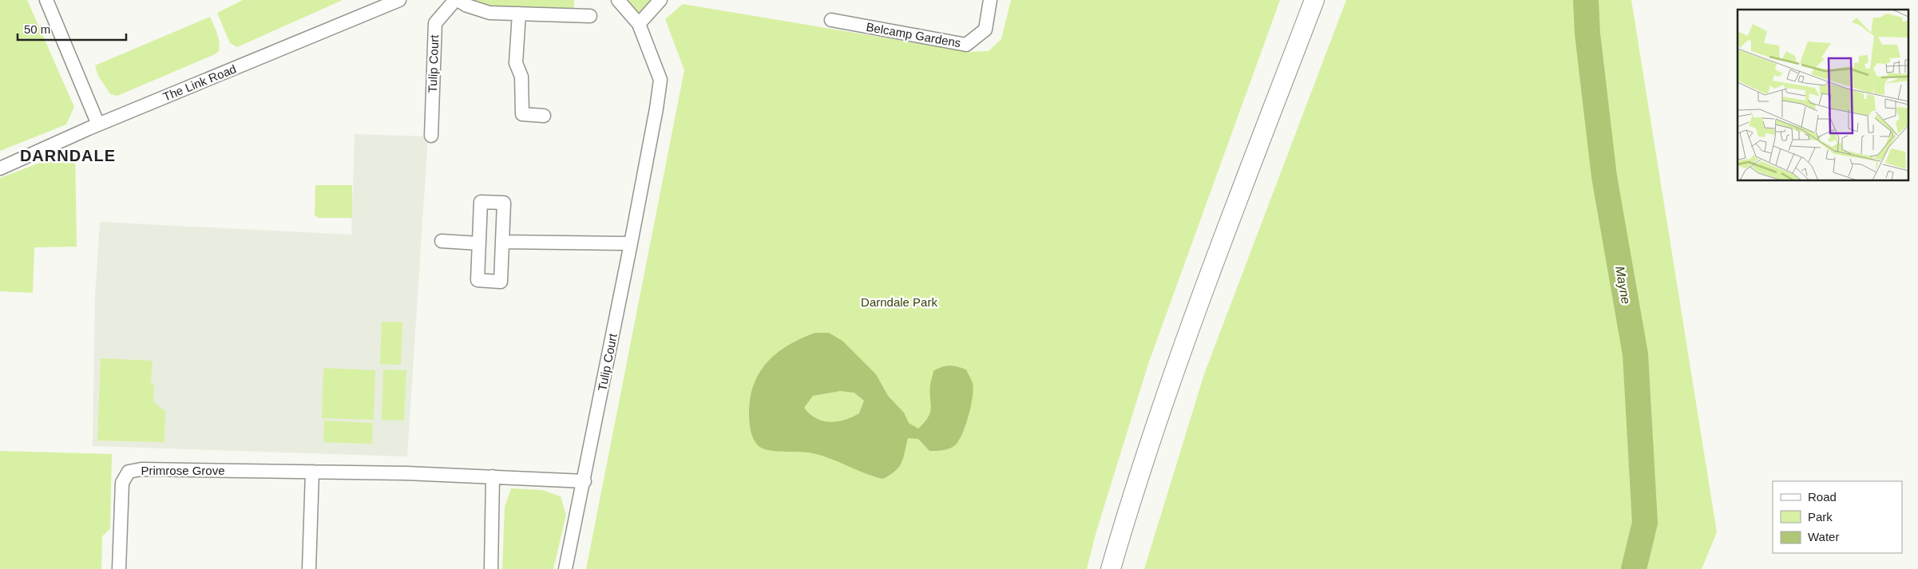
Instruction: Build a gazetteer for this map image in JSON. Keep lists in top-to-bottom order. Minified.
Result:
{"streets":{"street":["Belcamp Gardens","Tulip Court","The Link Road","Primrose Grove"]},"crossings":[["Tulip Court","Primrose Grove"]],"districts":["DARNDALE"],"water":["Mayne"],"parks":["Darndale Park"],"legend":["Road","Park","Water"],"scale_bar":"50 m"}
